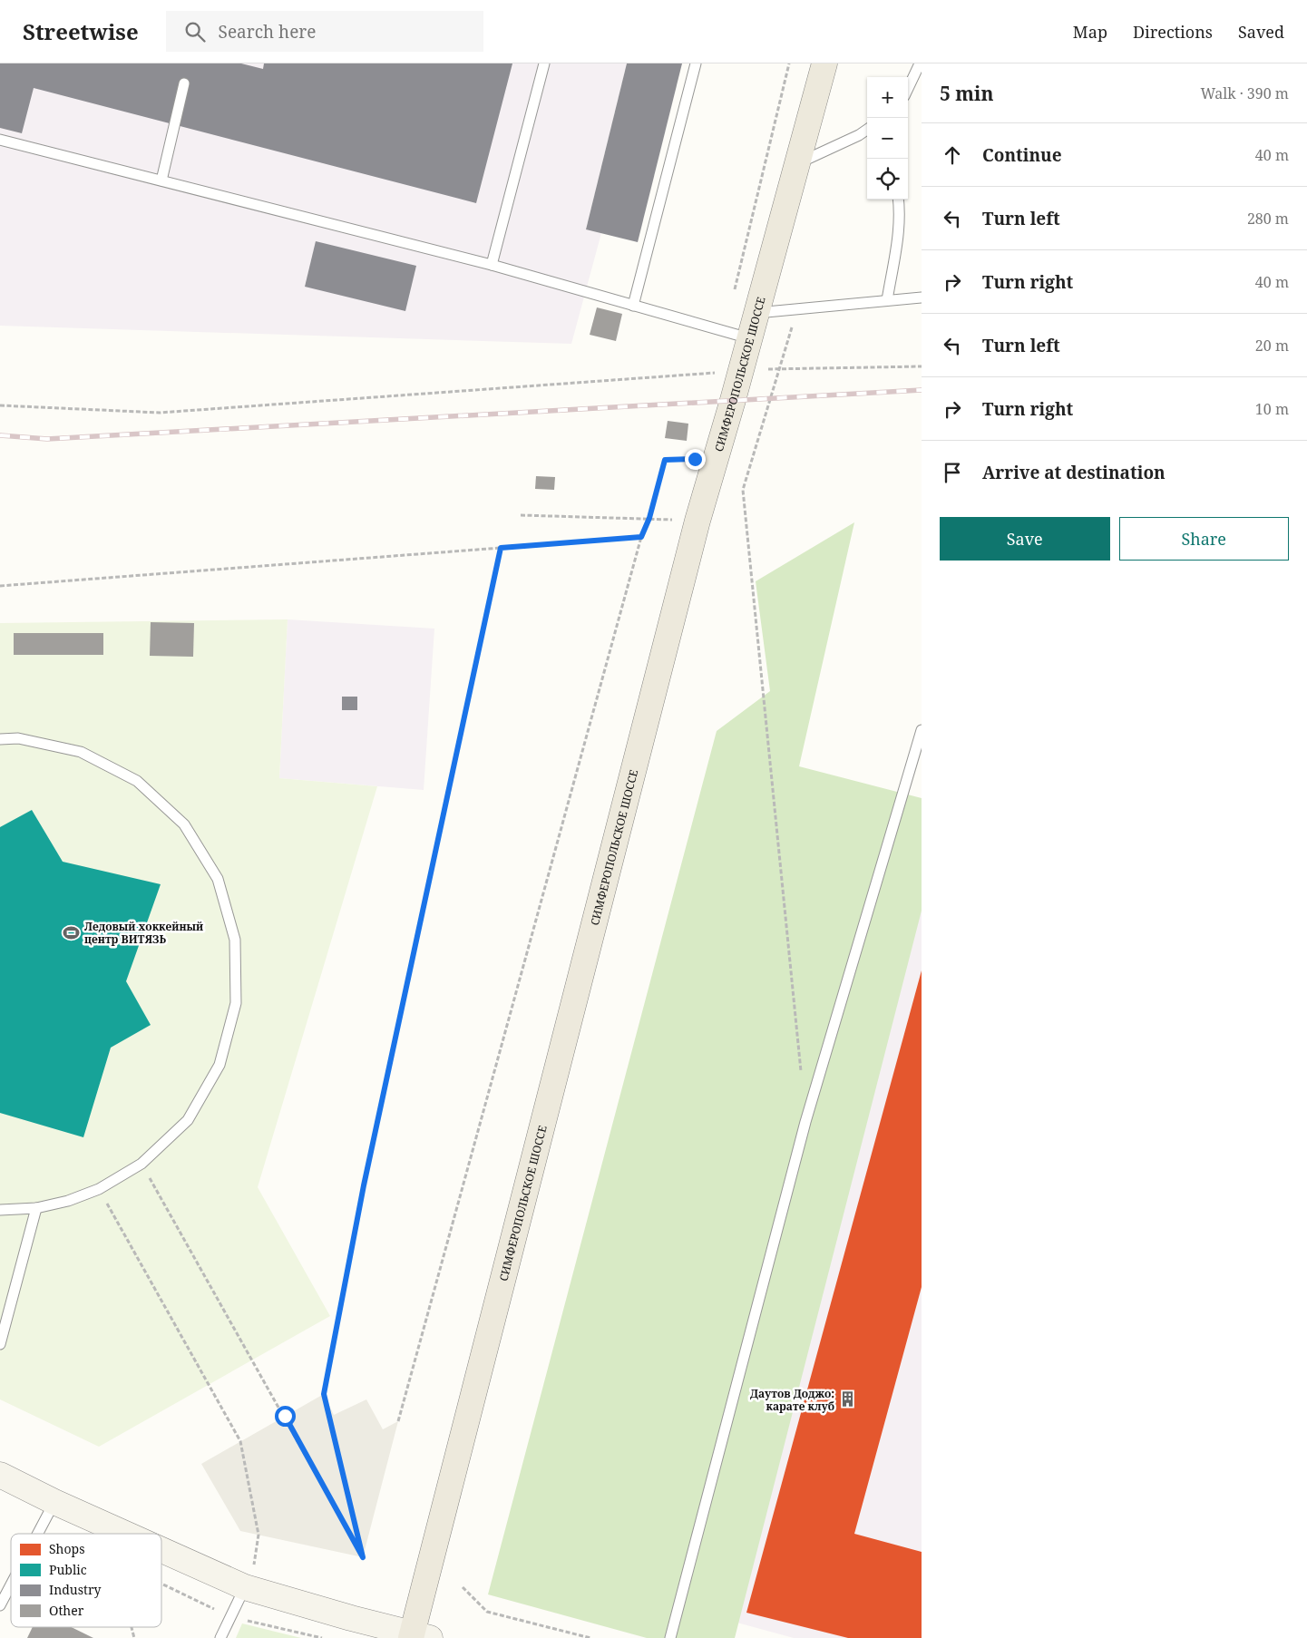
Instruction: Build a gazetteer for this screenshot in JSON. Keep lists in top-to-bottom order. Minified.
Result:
{"streets":{"main road":["СИМФЕРОПОЛЬСКОЕ ШОССЕ"]},"places":{"sports":["Ледовый хоккейный центр ВИТЯЗЬ"],"building":["Даутов Доджо: карате клуб"]},"legend":["Shops","Public","Industry","Other"],"page":{"header":"Streetwise","search":"Search here","nav":["Map","Directions","Saved"],"heading":["5 min","Walk · 390 m"],"map_buttons":["+","−"],"list":[["Continue","40 m"],["Turn left","280 m"],["Turn right","40 m"],["Turn left","20 m"],["Turn right","10 m"],"Arrive at destination"],"buttons":["Save","Share"]}}
